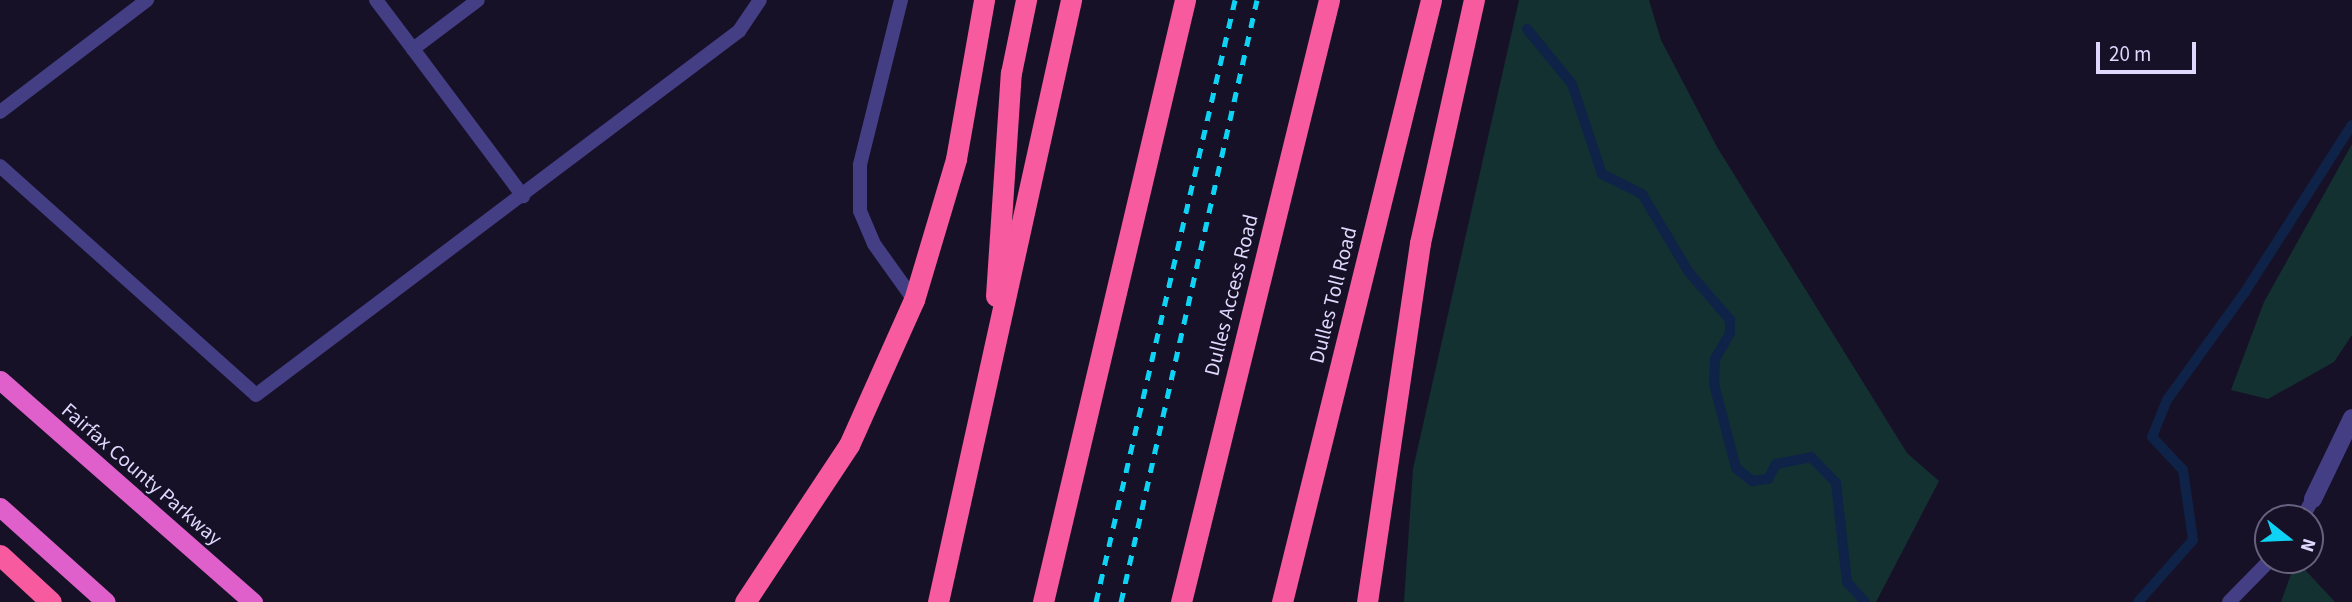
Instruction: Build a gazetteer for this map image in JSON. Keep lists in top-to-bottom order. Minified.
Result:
{"streets":{"highway":["Dulles Access Road","Dulles Toll Road","Fairfax County Parkway"]},"scale_bar":"20 m","north":"right"}
